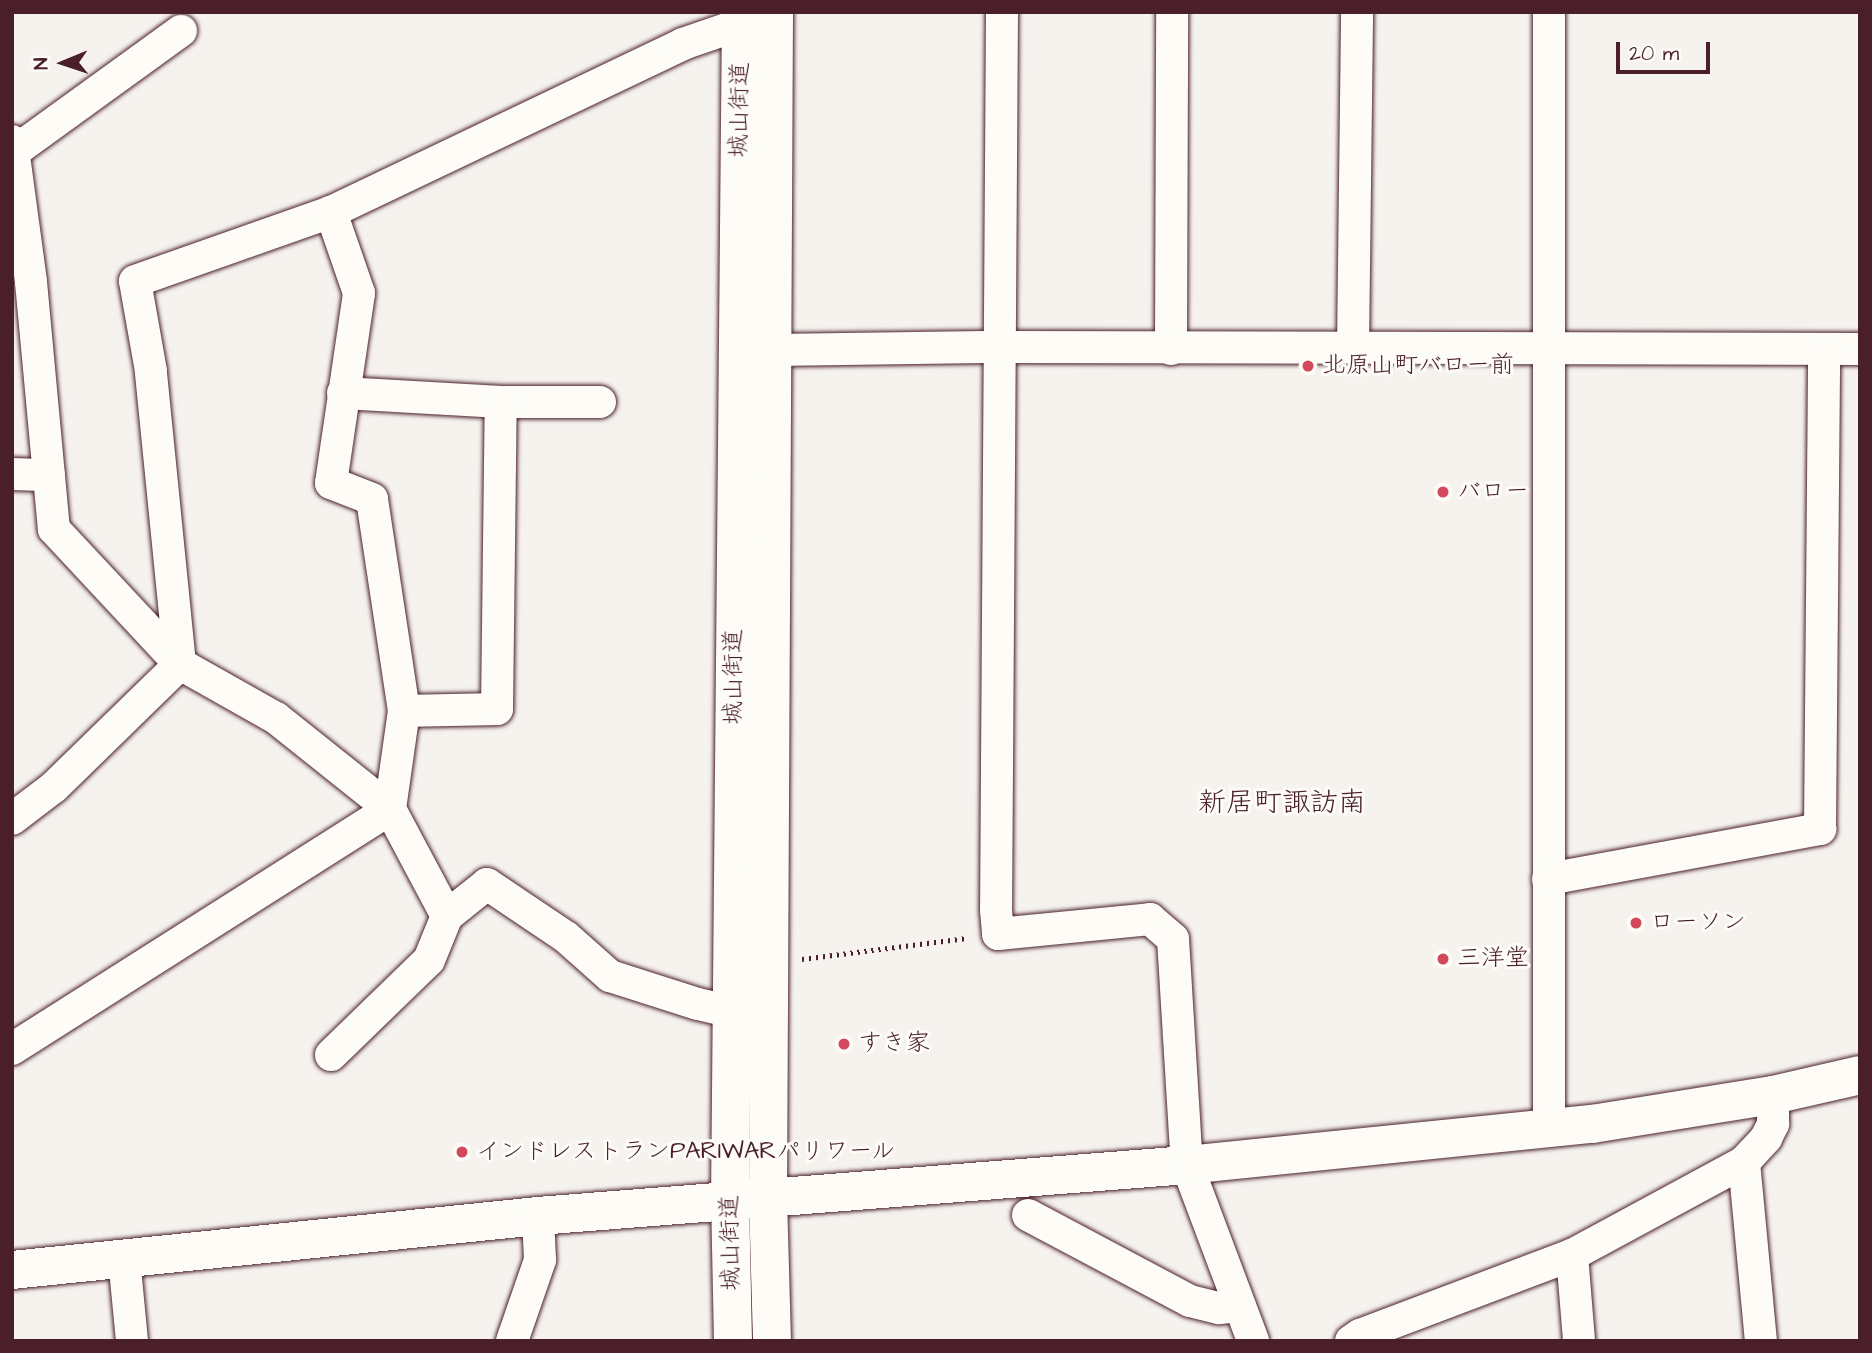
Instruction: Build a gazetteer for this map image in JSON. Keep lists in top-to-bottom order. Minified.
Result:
{"streets":{"street":["城山街道"]},"districts":["新居町諏訪南"],"places":["北原山町バロー前","バロー","ローソン","三洋堂","すき家","インドレストランPARIWARパリワール"],"scale_bar":"20 m","north":"left"}
